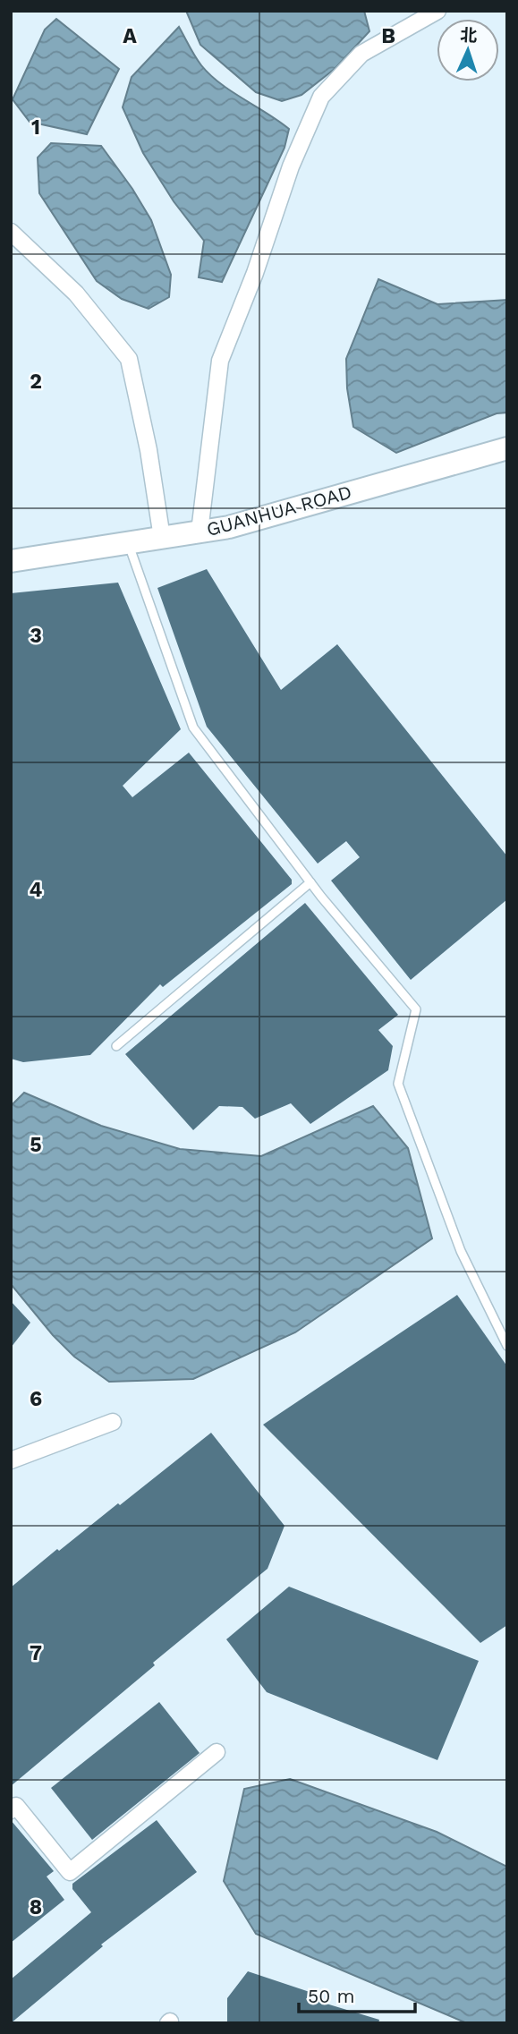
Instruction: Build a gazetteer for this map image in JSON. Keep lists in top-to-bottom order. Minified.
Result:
{"streets":{"main road":["GUANHUA ROAD"]},"scale_bar":"50 m","north":"top","grid":{"columns":["A","B"],"rows":["1","2","3","4","5","6","7","8"]}}
